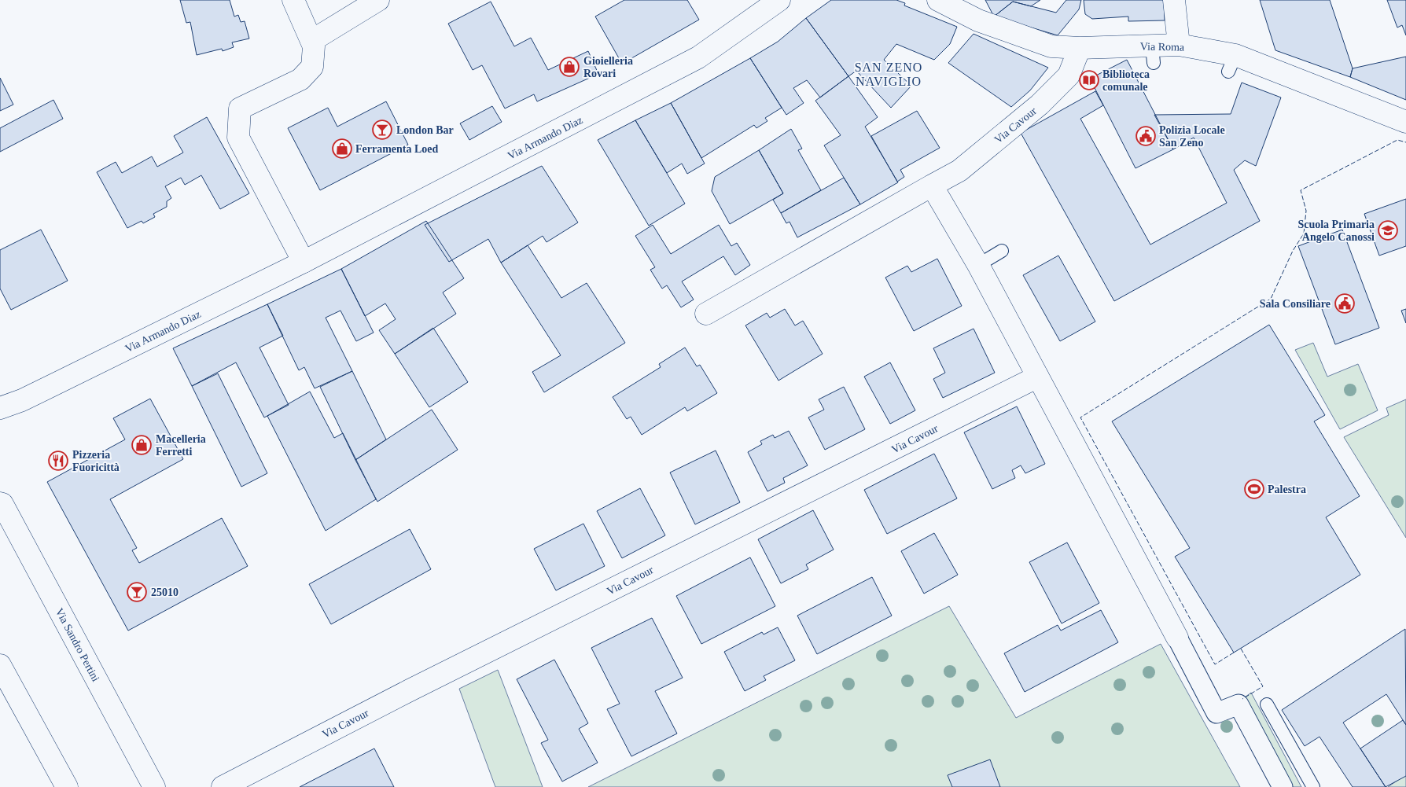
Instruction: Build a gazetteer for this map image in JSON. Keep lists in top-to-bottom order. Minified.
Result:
{"streets":{"street":["Via Roma","Via Cavour","Via Armando Diaz","Via Sandro Pertini"]},"crossings":[["Via Roma","Via Cavour"]],"districts":["SAN ZENO NAVIGLIO"],"places":{"shop":["Gioielleria Rovari","Ferramenta Loed","Macelleria Ferretti"],"library":["Biblioteca comunale"],"bar":["London Bar","25010"],"public building":["Polizia Locale San Zeno","Sala Consiliare"],"school or university":["Scuola Primaria Angelo Canossi"],"restaurant":["Pizzeria Fuoricittà"],"sports":["Palestra"]}}
